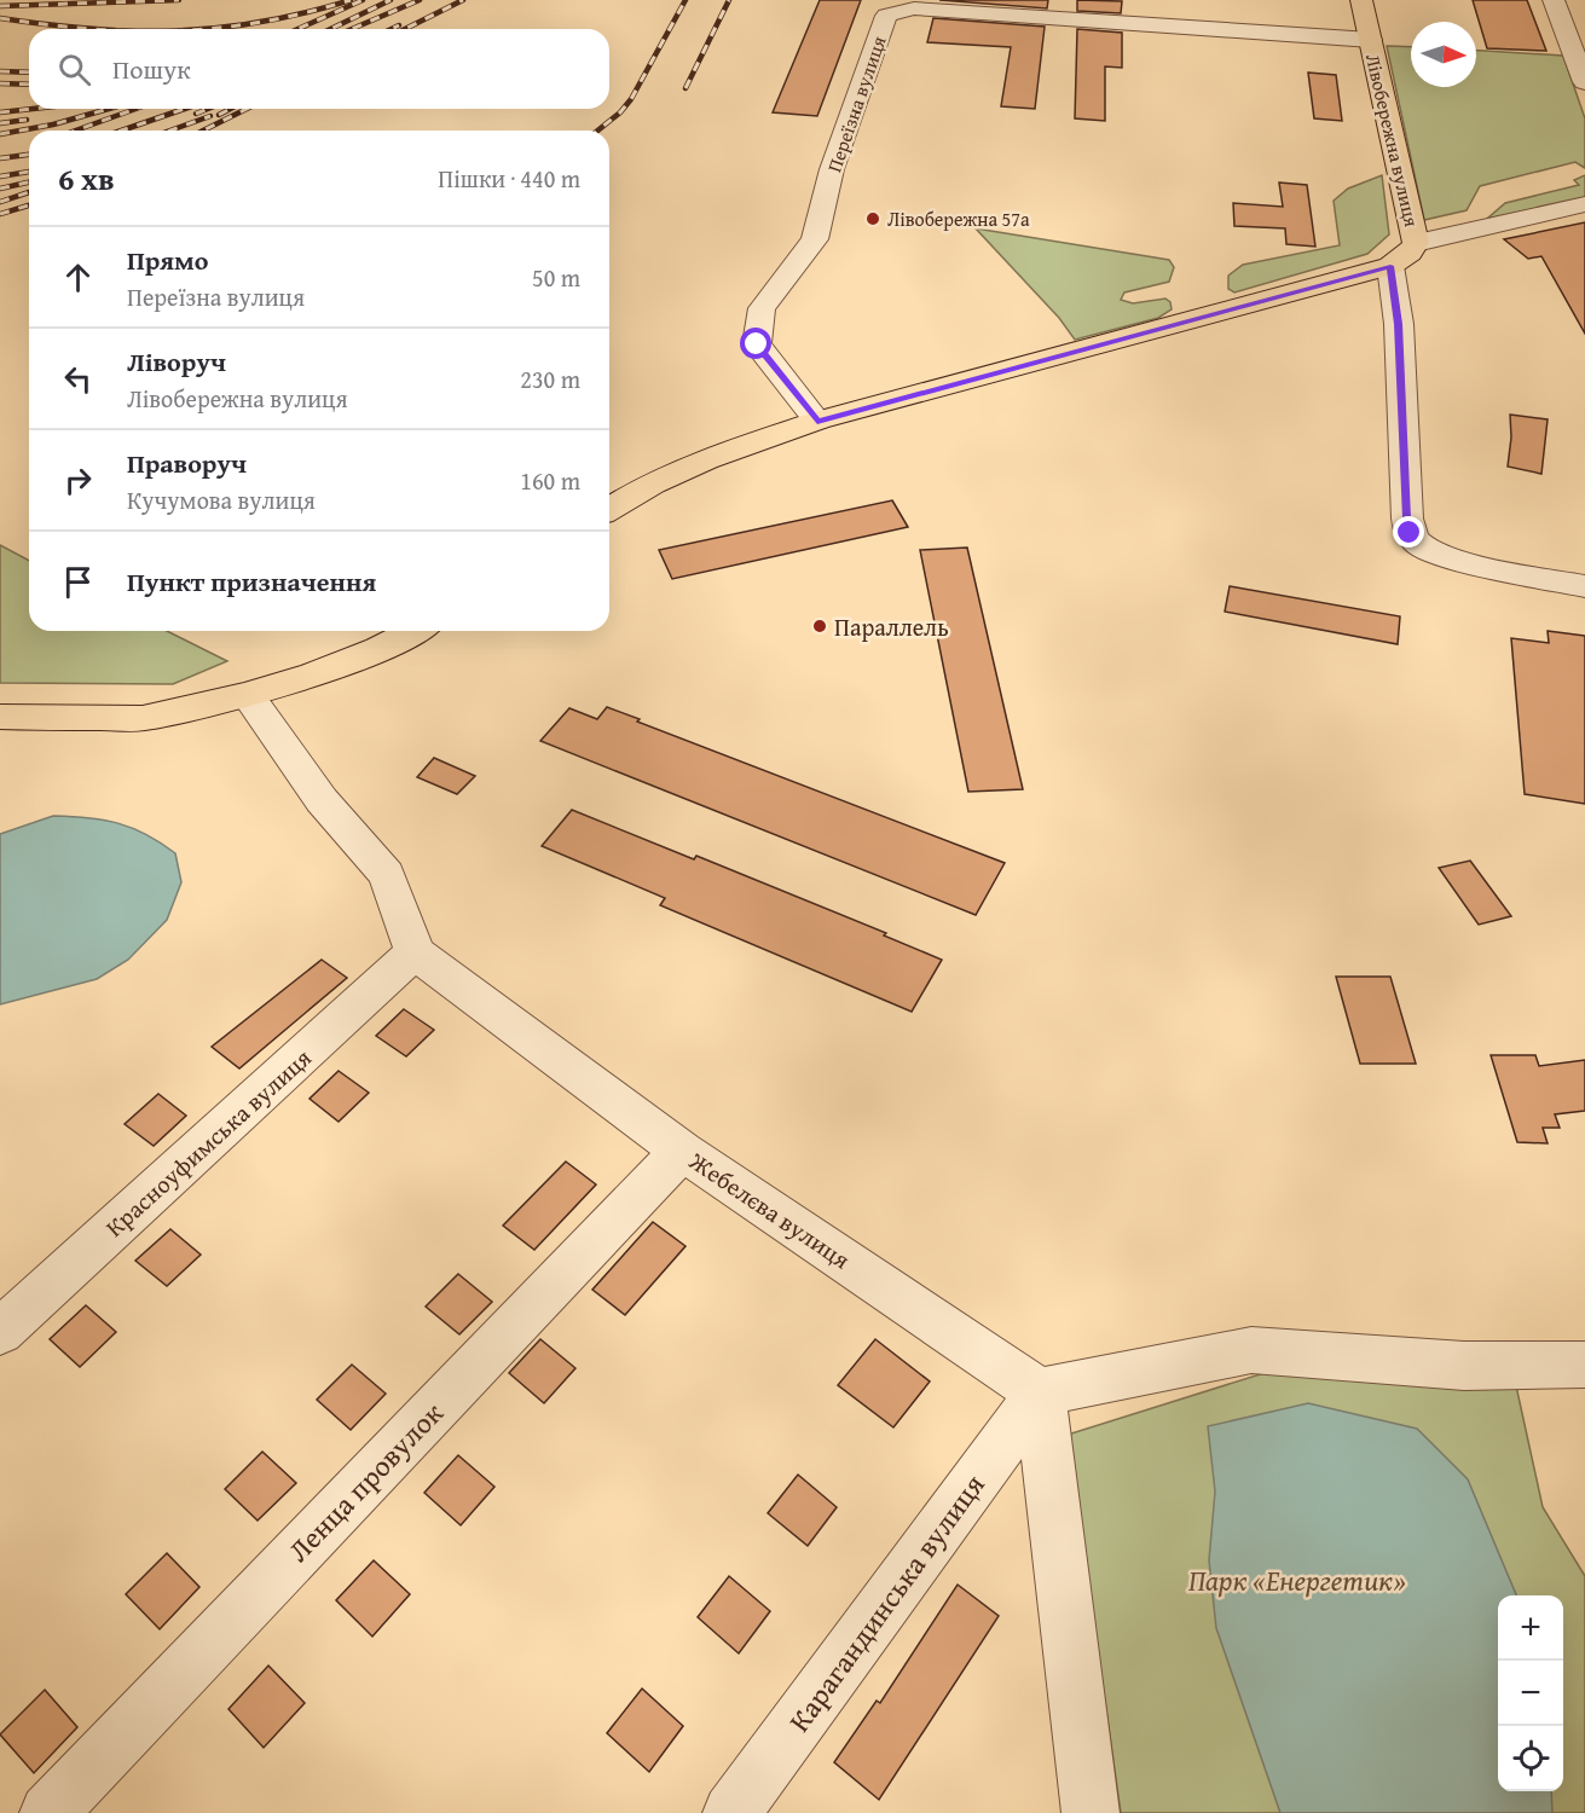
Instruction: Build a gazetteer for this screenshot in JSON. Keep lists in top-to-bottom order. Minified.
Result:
{"streets":{"main road":["Лівобережна вулиця"],"street":["Переїзна вулиця","Красноуфимська вулиця","Жебелєва вулиця","Ленца провулок","Карагандинська вулиця"]},"crossings":[["Переїзна вулиця","Лівобережна вулиця"],["Красноуфимська вулиця","Жебелєва вулиця"],["Жебелєва вулиця","Ленца провулок"],["Жебелєва вулиця","Карагандинська вулиця"]],"parks":["Парк «Енергетик»"],"places":["Лівобережна 57а","Параллель"],"north":"right","page":{"search":"Пошук","heading":["6 хв","Пішки · 440 m"],"list":[["Прямо","Переїзна вулиця","50 m"],["Ліворуч","Лівобережна вулиця","230 m"],["Праворуч","Кучумова вулиця","160 m"],"Пункт призначення"],"map_buttons":["+","−"]}}
